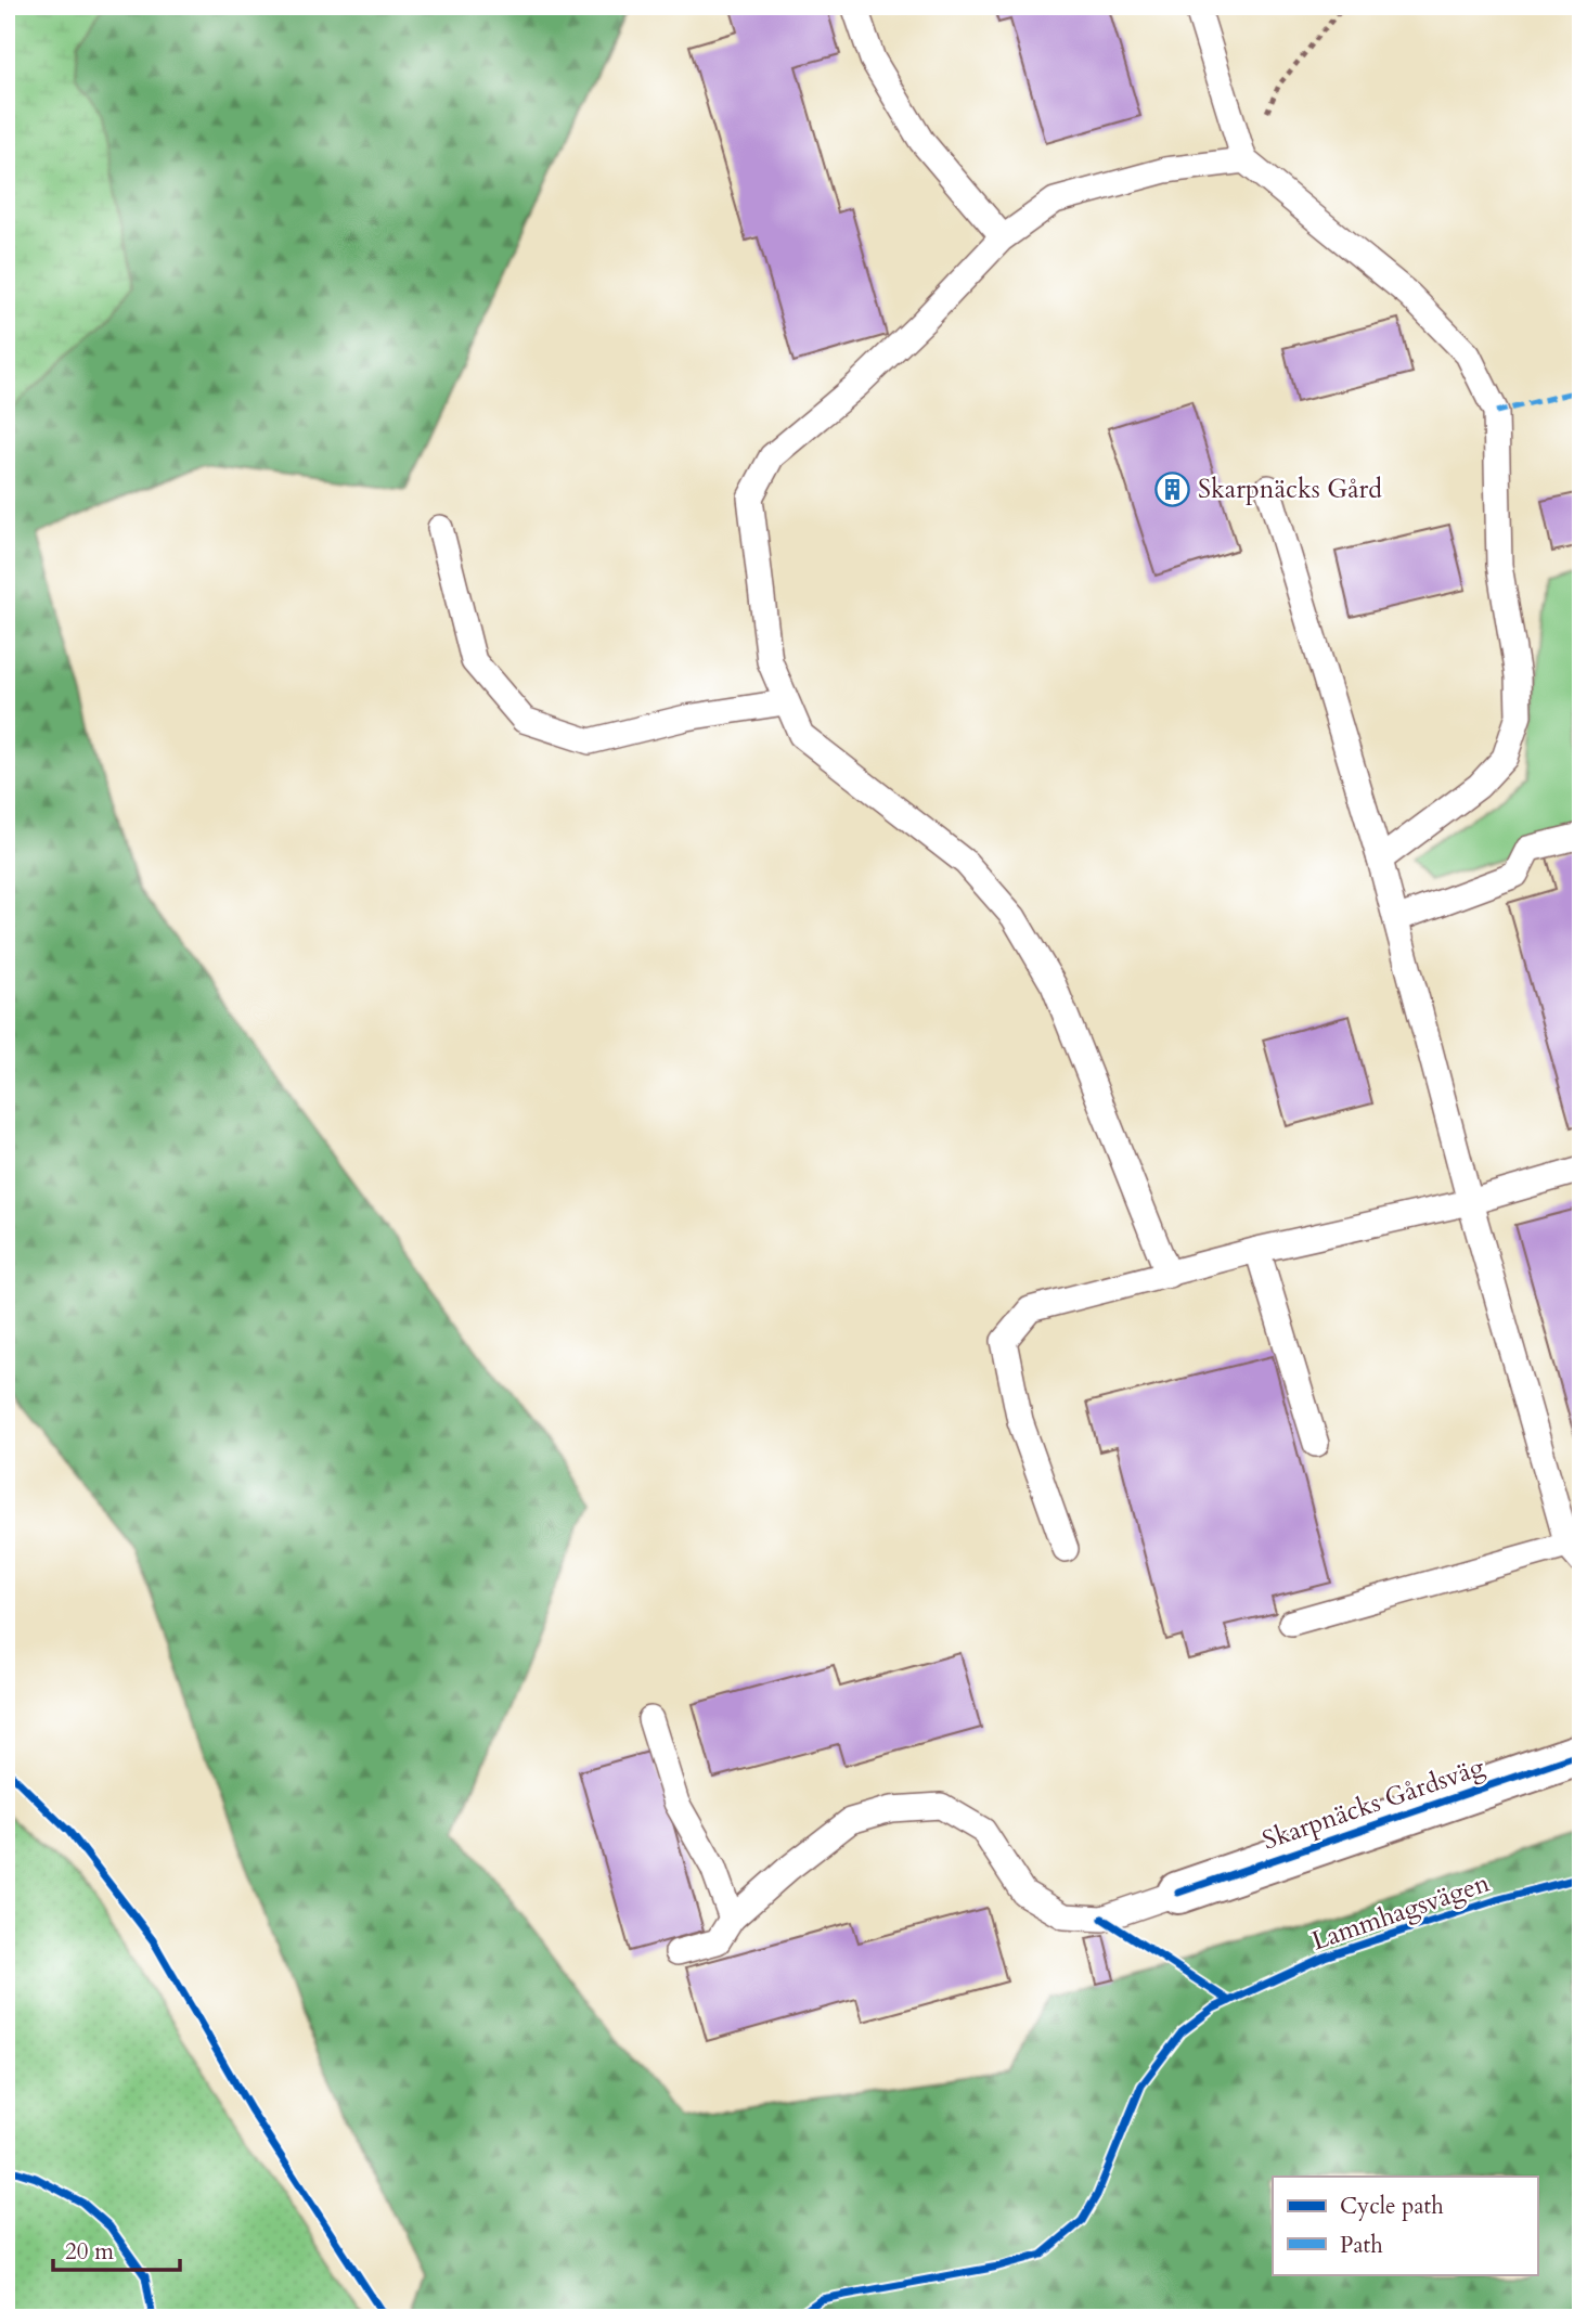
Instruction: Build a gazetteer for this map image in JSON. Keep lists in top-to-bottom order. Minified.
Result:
{"streets":{"street":["Skarpnäcks Gårdsväg"],"cycle path":["Lammhagsvägen"]},"places":{"building":["Skarpnäcks Gård"]},"legend":["Cycle path","Path"],"scale_bar":"20 m"}
